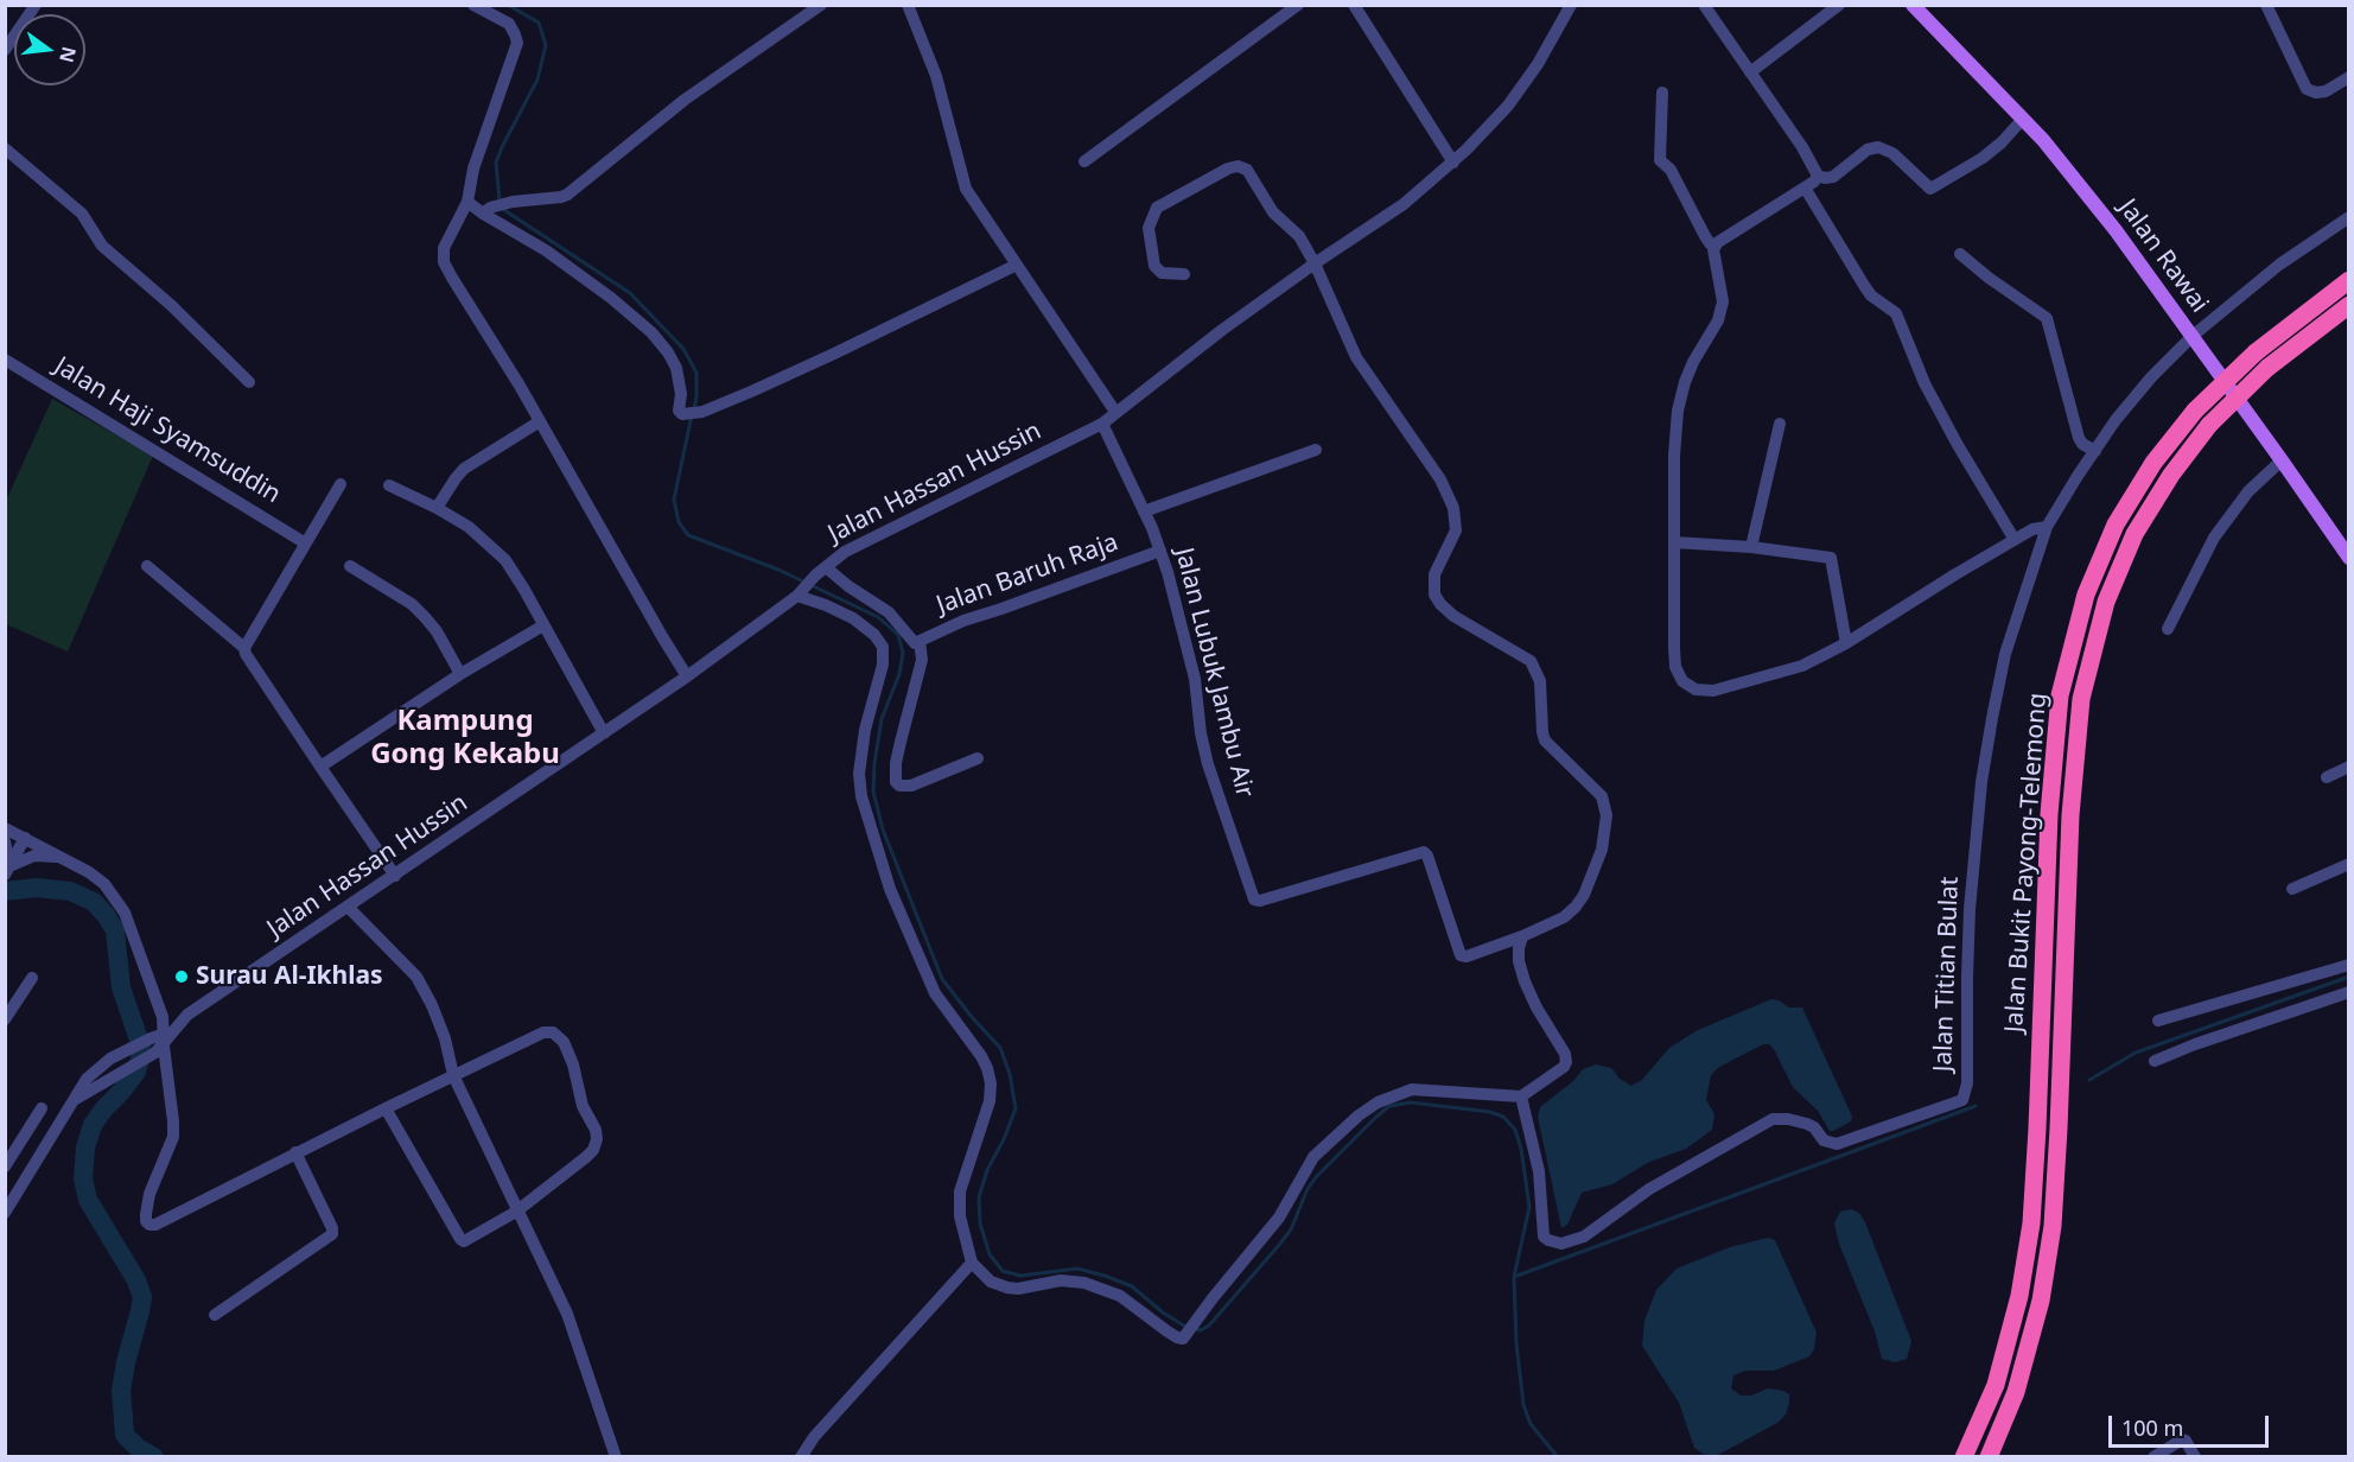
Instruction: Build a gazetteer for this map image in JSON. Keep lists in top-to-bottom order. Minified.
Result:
{"streets":{"highway":["Jalan Bukit Payong-Telemong"],"main road":["Jalan Rawai"],"street":["Jalan Haji Syamsuddin","Jalan Hassan Hussin","Jalan Baruh Raja","Jalan Lubuk Jambu Air","Jalan Titian Bulat"]},"crossings":[["Jalan Rawai","Jalan Titian Bulat"],["Jalan Hassan Hussin","Jalan Lubuk Jambu Air"],["Jalan Baruh Raja","Jalan Lubuk Jambu Air"]],"districts":["Kampung Gong Kekabu"],"places":["Surau Al-Ikhlas"],"scale_bar":"100 m","north":"right"}
